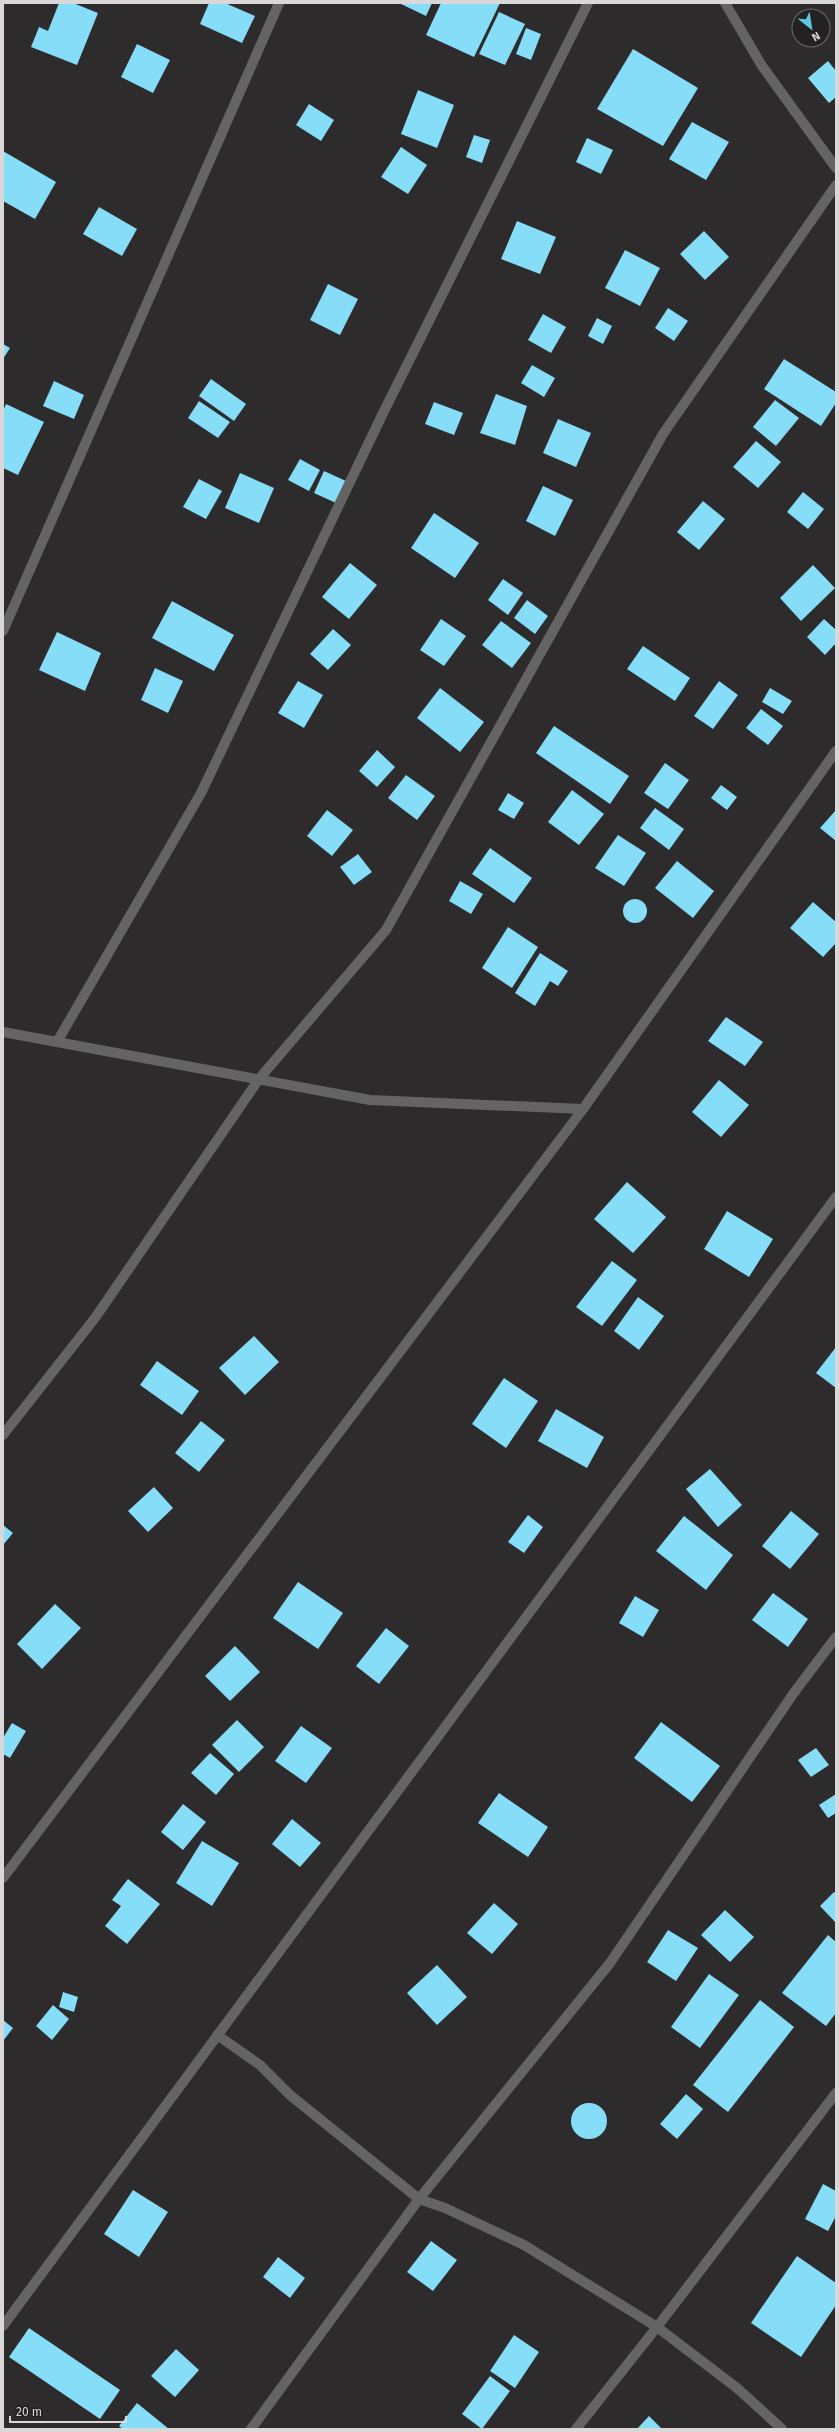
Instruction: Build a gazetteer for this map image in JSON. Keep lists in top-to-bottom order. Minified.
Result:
{"scale_bar":"20 m","north":"bottom right"}
